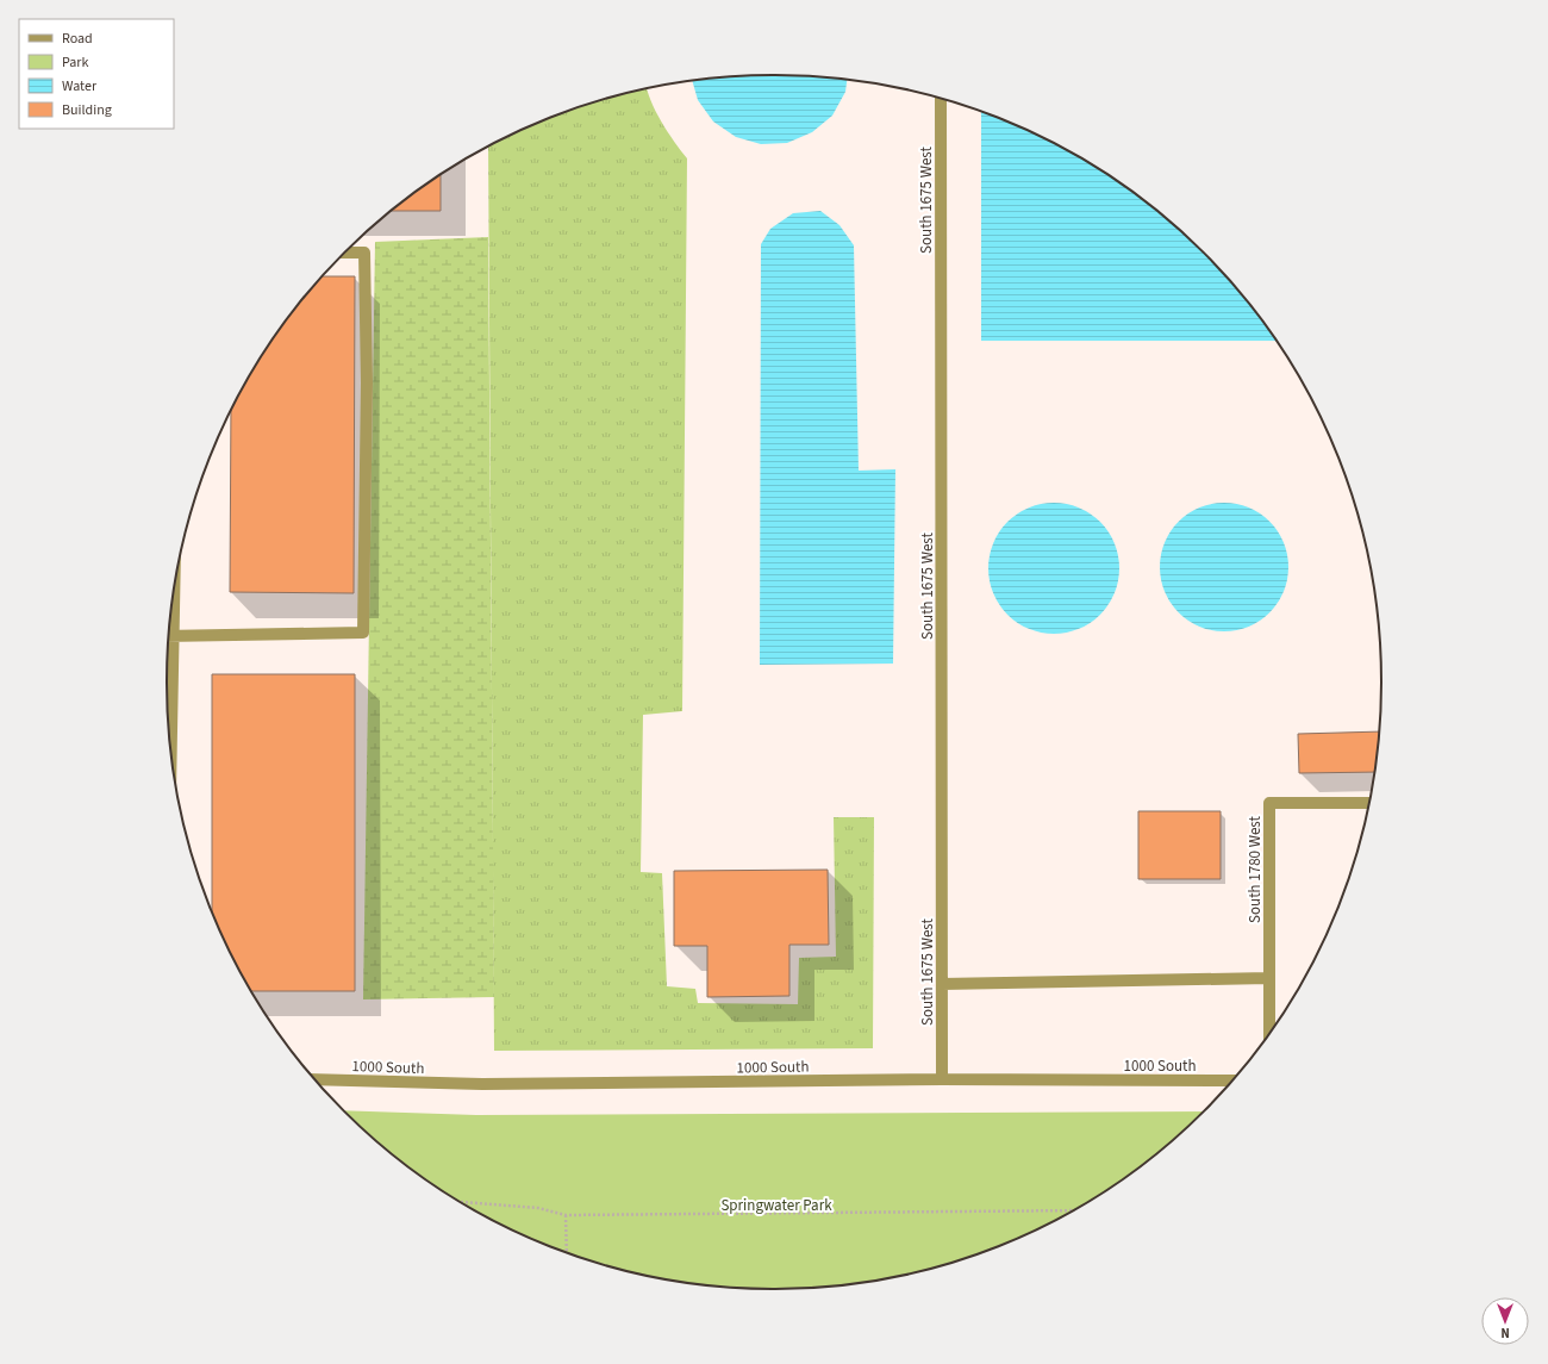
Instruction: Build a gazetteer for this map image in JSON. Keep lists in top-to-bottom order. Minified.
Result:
{"streets":{"street":["South 1675 West","South 1780 West","1000 South"]},"crossings":[["South 1675 West","1000 South"]],"parks":["Springwater Park"],"legend":["Road","Park","Water","Building"],"north":"bottom"}
